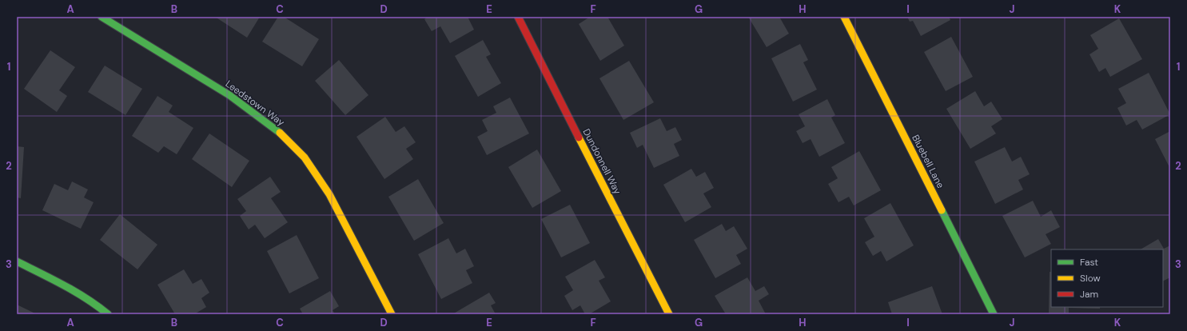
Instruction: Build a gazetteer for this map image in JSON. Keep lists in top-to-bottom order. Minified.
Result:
{"streets":{"street":["Leedstown Way","Dundonnell Way","Bluebell Lane"]},"legend":["Fast","Slow","Jam"],"grid":{"columns":["A","B","C","D","E","F","G","H","I","J","K"],"rows":["1","2","3"]}}
